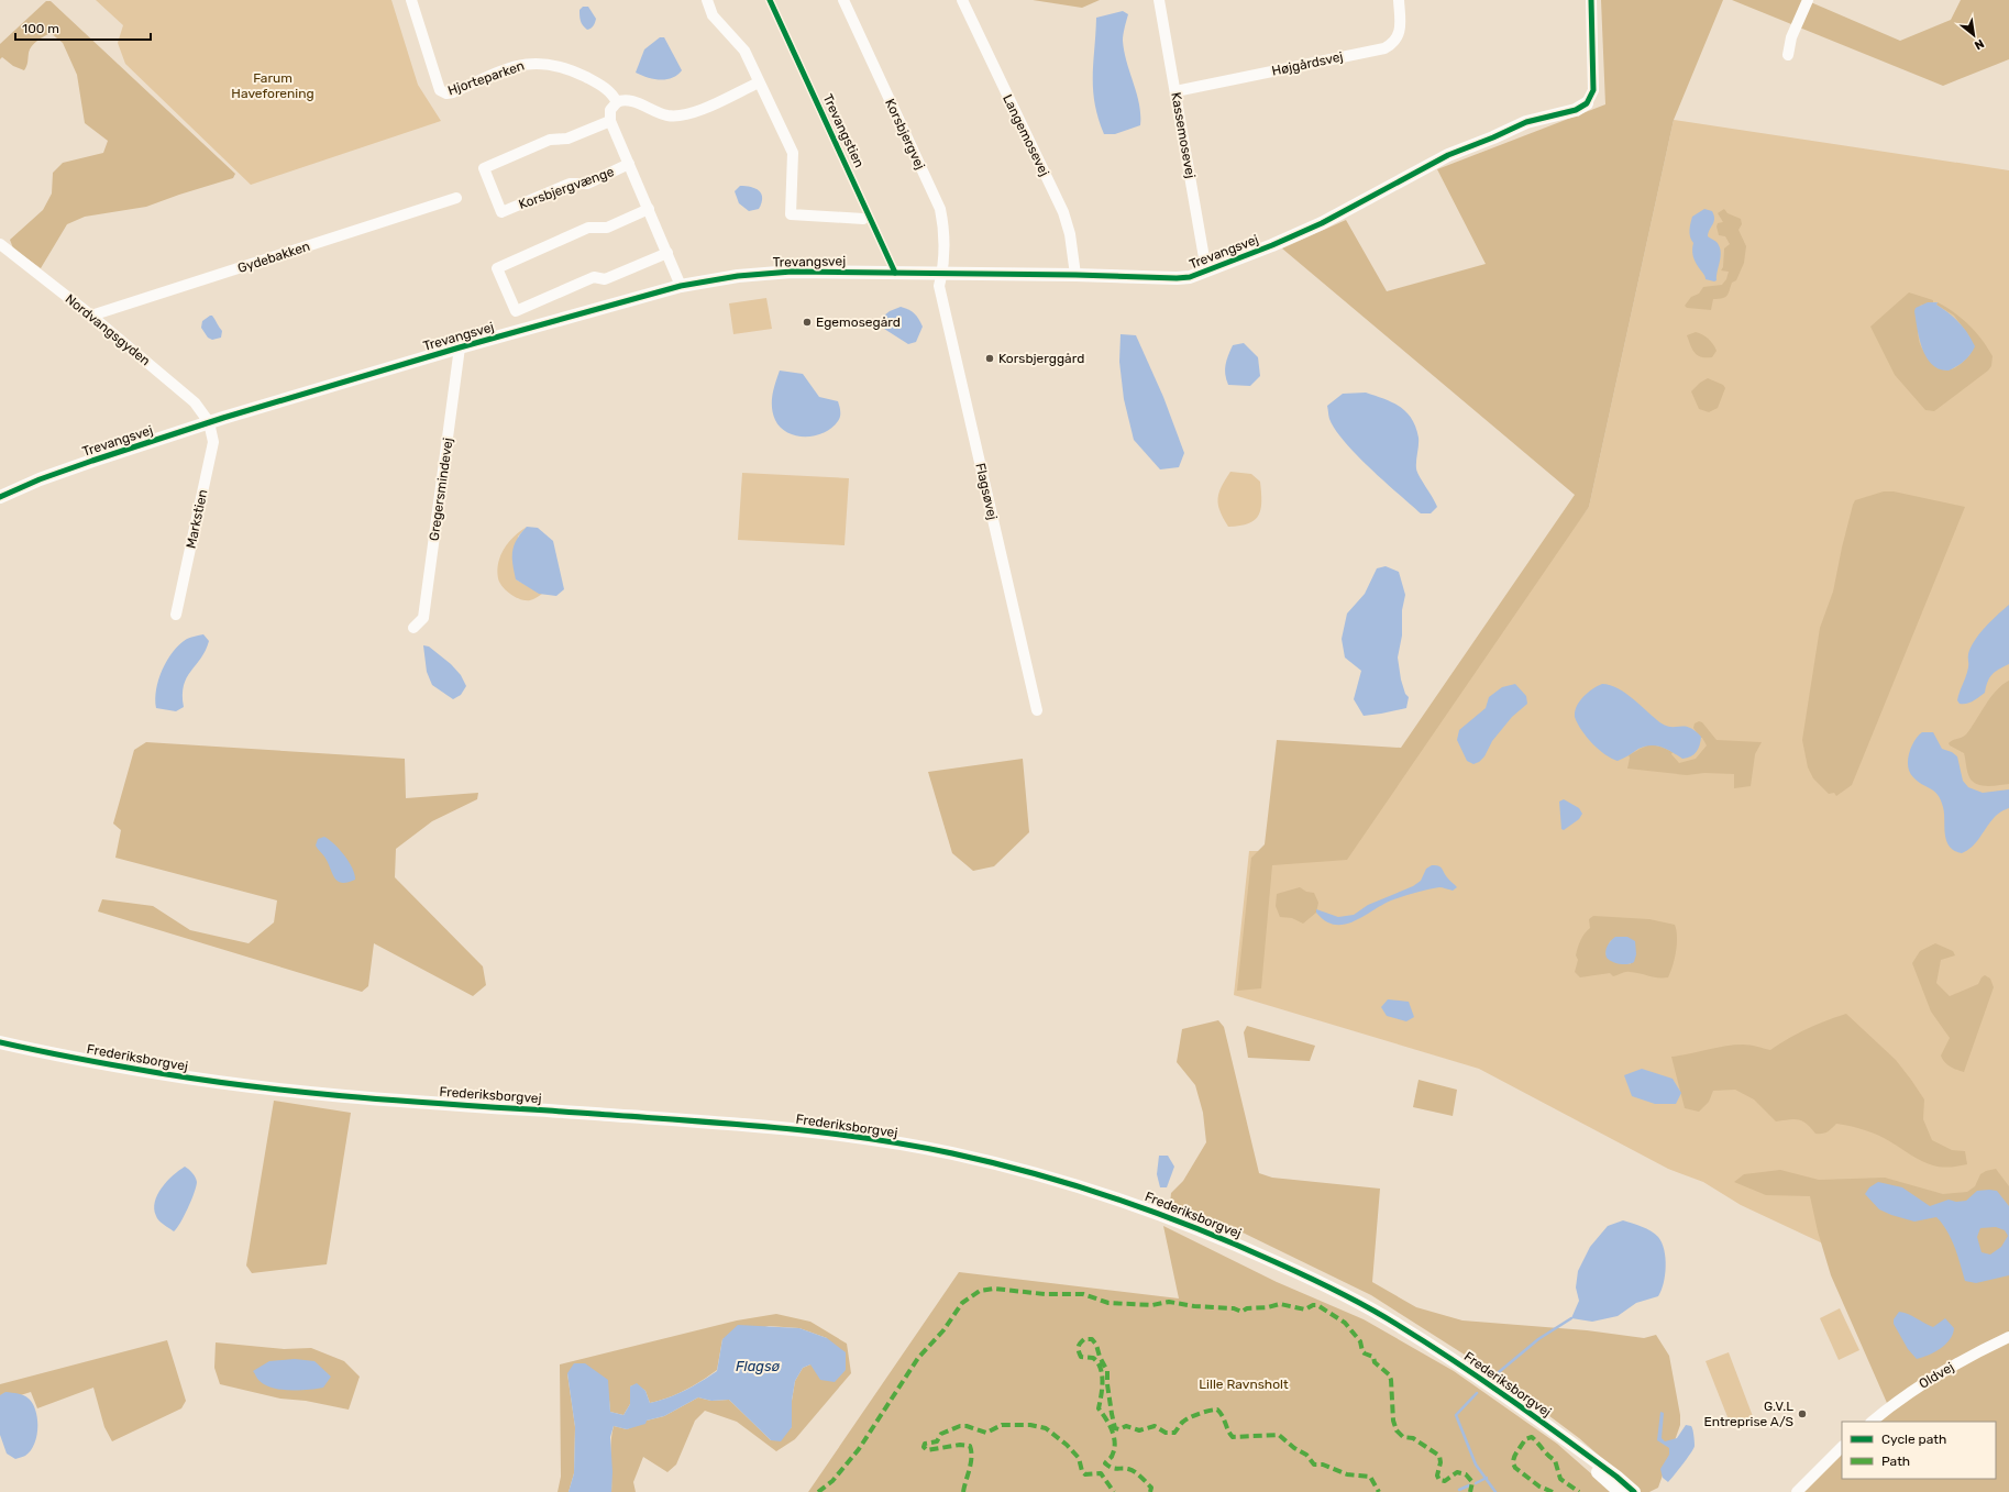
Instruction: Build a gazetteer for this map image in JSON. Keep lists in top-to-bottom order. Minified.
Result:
{"streets":{"street":["Højgårdsvej","Hjorteparken","Korsbjergvej","Langemosevej","Kassemosevej","Korsbjergvænge","Trevangsvej","Gydebakken","Nordvangsgyden","Gregersmindevej","Flagsøvej","Markstien","Frederiksborgvej","Oldvej"],"cycle path":["Trevangstien"]},"crossings":[["Højgårdsvej","Kassemosevej"],["Korsbjergvej","Trevangsvej"],["Korsbjergvej","Flagsøvej"],["Langemosevej","Trevangsvej"],["Kassemosevej","Trevangsvej"],["Korsbjergvænge","Trevangsvej"],["Trevangsvej","Nordvangsgyden"],["Trevangsvej","Gregersmindevej"],["Trevangsvej","Flagsøvej"],["Trevangsvej","Markstien"],["Gydebakken","Nordvangsgyden"],["Nordvangsgyden","Markstien"]],"water":["Flagsø"],"parks":["Farum Haveforening","Lille Ravnsholt"],"places":["Egemosegård","Korsbjerggård","G.V.L Entreprise A/S"],"legend":["Cycle path","Path"],"scale_bar":"100 m","north":"bottom right"}
